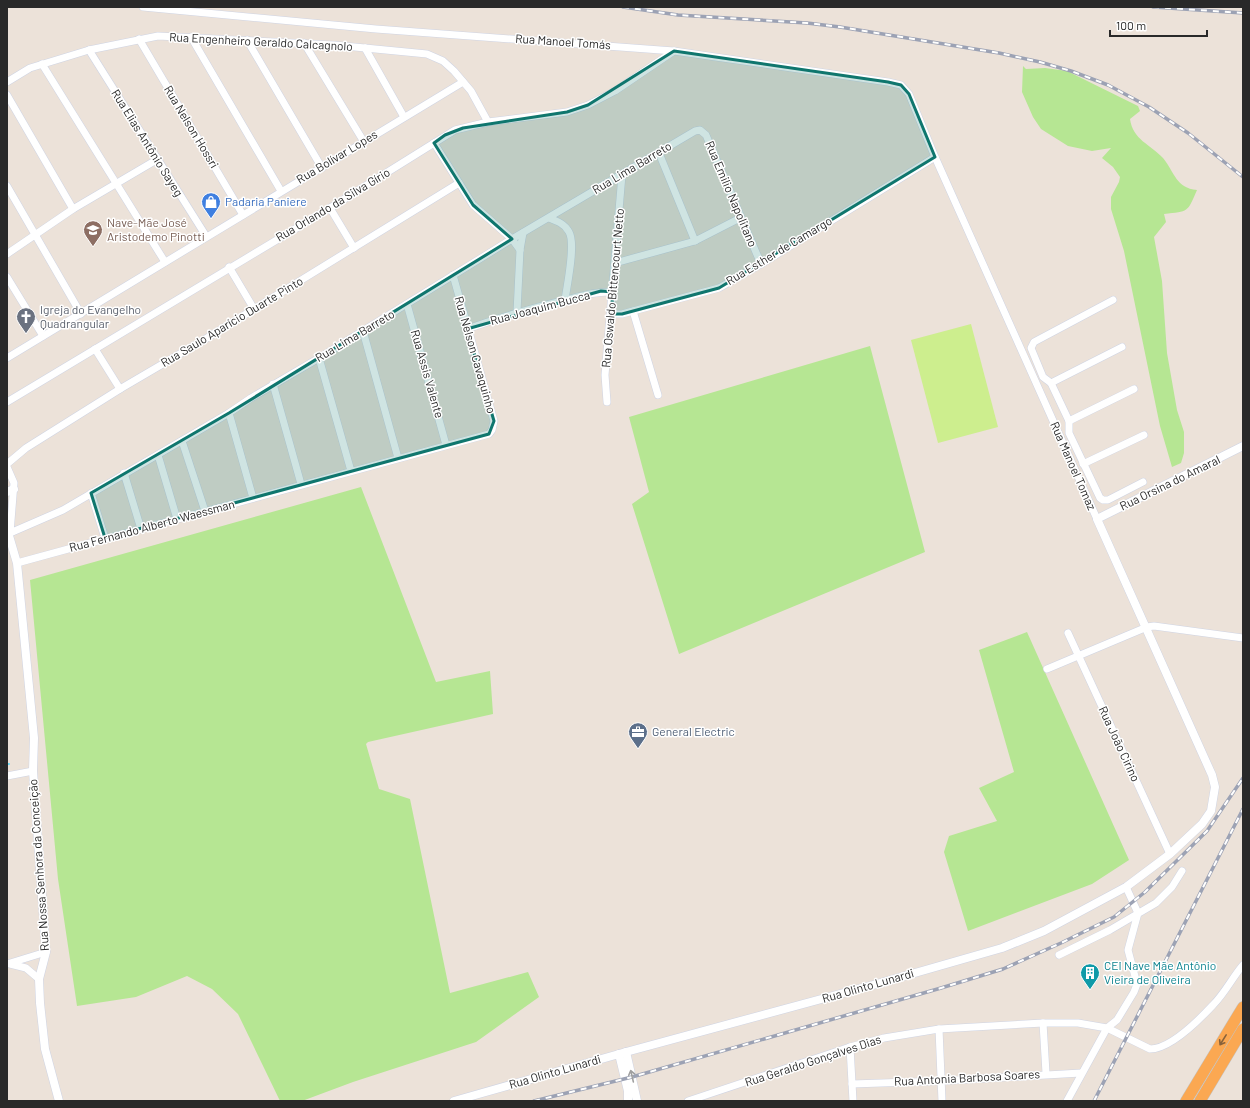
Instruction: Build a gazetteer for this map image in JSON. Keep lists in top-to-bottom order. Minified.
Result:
{"streets":{"street":["Rua Engenheiro Geraldo Calcagnolo","Rua Manoel Tomás","Rua Nelson Hossri","Rua Elias Antônio Sayeg","Rua Bolívar Lopes","Rua Lima Barreto","Rua Emilio Napolitano","Rua Orlando da Silva Gírio","Rua Esther de Camargo","Rua Oswaldo Bittencourt Netto","Rua Joaquim Bucca","Rua Saulo Aparício Duarte Pinto","Rua Nelson Cavaquinho","Rua Assis Valente","Rua Manoel Tomaz","Rua Orsina do Amaral","Rua Fernando Alberto Waessman","Rua João Cirino","Rua Nossa Senhora da Conceição","Rua Olinto Lunardi","Rua Geraldo Gonçalves Dias","Rua Antonia Barbosa Soares"]},"crossings":[["Rua Engenheiro Geraldo Calcagnolo","Rua Nelson Hossri"],["Rua Engenheiro Geraldo Calcagnolo","Rua Elias Antônio Sayeg"],["Rua Engenheiro Geraldo Calcagnolo","Rua Bolívar Lopes"],["Rua Engenheiro Geraldo Calcagnolo","Rua Orlando da Silva Gírio"],["Rua Manoel Tomás","Rua Orlando da Silva Gírio"],["Rua Manoel Tomás","Rua Esther de Camargo"],["Rua Manoel Tomás","Rua Manoel Tomaz"],["Rua Nelson Hossri","Rua Bolívar Lopes"],["Rua Elias Antônio Sayeg","Rua Bolívar Lopes"],["Rua Lima Barreto","Rua Emilio Napolitano"],["Rua Lima Barreto","Rua Oswaldo Bittencourt Netto"],["Rua Lima Barreto","Rua Nelson Cavaquinho"],["Rua Lima Barreto","Rua Assis Valente"],["Rua Emilio Napolitano","Rua Esther de Camargo"],["Rua Esther de Camargo","Rua Oswaldo Bittencourt Netto"],["Rua Esther de Camargo","Rua Manoel Tomaz"],["Rua Oswaldo Bittencourt Netto","Rua Joaquim Bucca"],["Rua Joaquim Bucca","Rua Nelson Cavaquinho"],["Rua Nelson Cavaquinho","Rua Fernando Alberto Waessman"],["Rua Assis Valente","Rua Fernando Alberto Waessman"],["Rua Manoel Tomaz","Rua Orsina do Amaral"],["Rua Manoel Tomaz","Rua Olinto Lunardi"],["Rua João Cirino","Rua Olinto Lunardi"]],"places":{"shop":["Padaria Paniere"],"school or university":["Nave-Mãe José Aristodemo Pinotti"],"church":["Igreja do Evangelho Quadrangular"],"office":["General Electric"],"building":["CEI Nave Mãe Antônio Vieira de Oliveira"]},"scale_bar":"100 m"}
